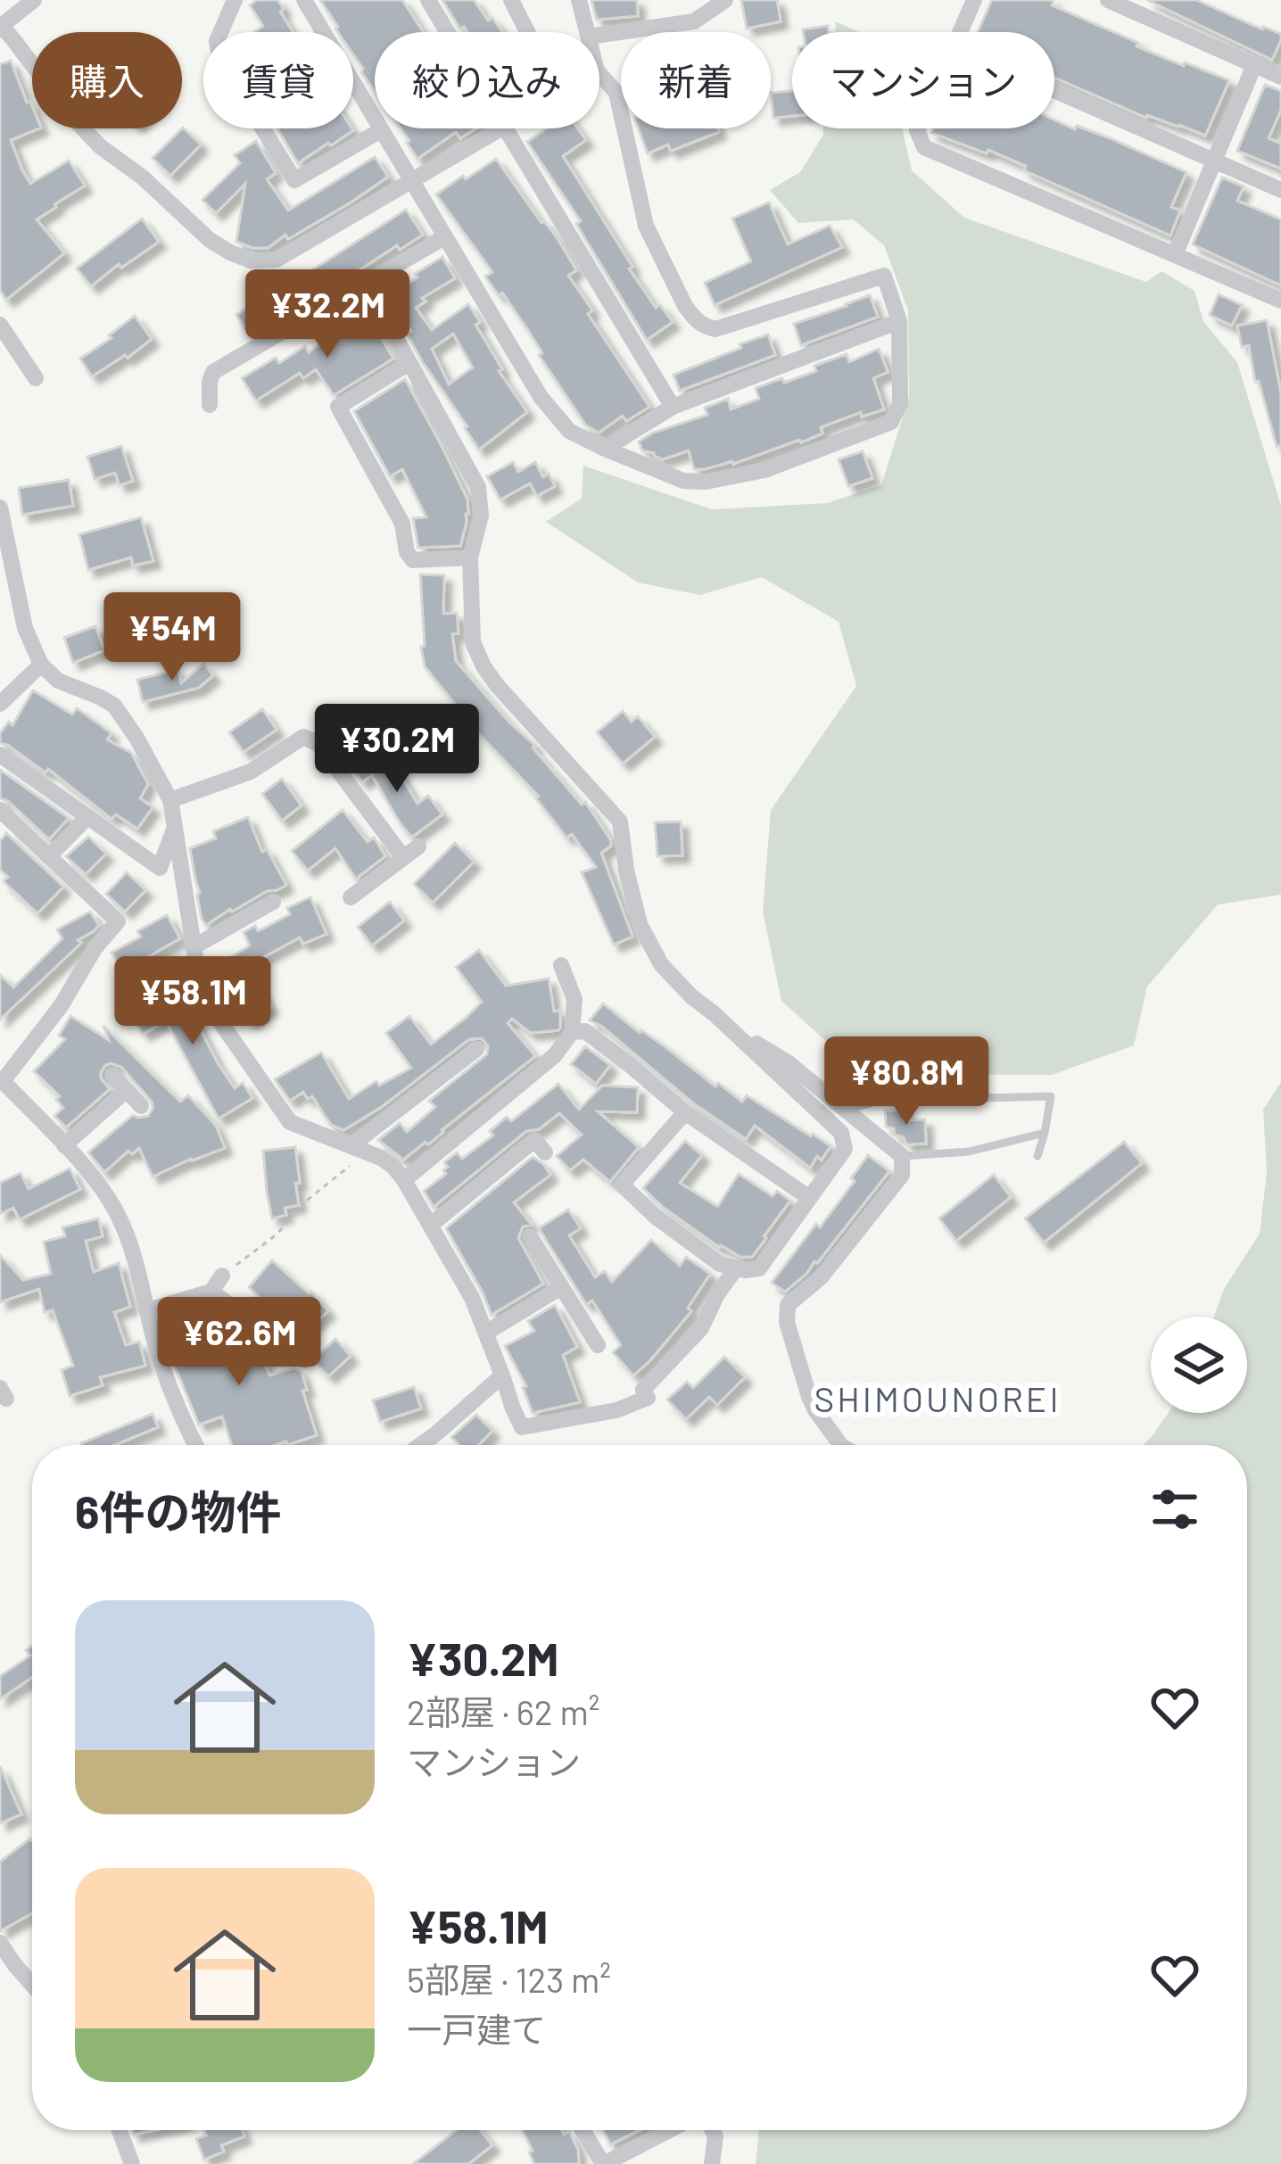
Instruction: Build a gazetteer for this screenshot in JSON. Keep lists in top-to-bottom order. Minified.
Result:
{"districts":["SHIMOUNOREI"],"page":{"chip":["購入","賃貸","絞り込み","新着","マンション"],"price":["¥32.2M","¥54M","¥30.2M","¥58.1M","¥80.8M","¥62.6M"],"heading":"6件の物件","list":[{"name":"¥30.2M","note":"2部屋 · 62 m² · マンション"},{"name":"¥58.1M","note":"5部屋 · 123 m² · 一戸建て"}]}}
